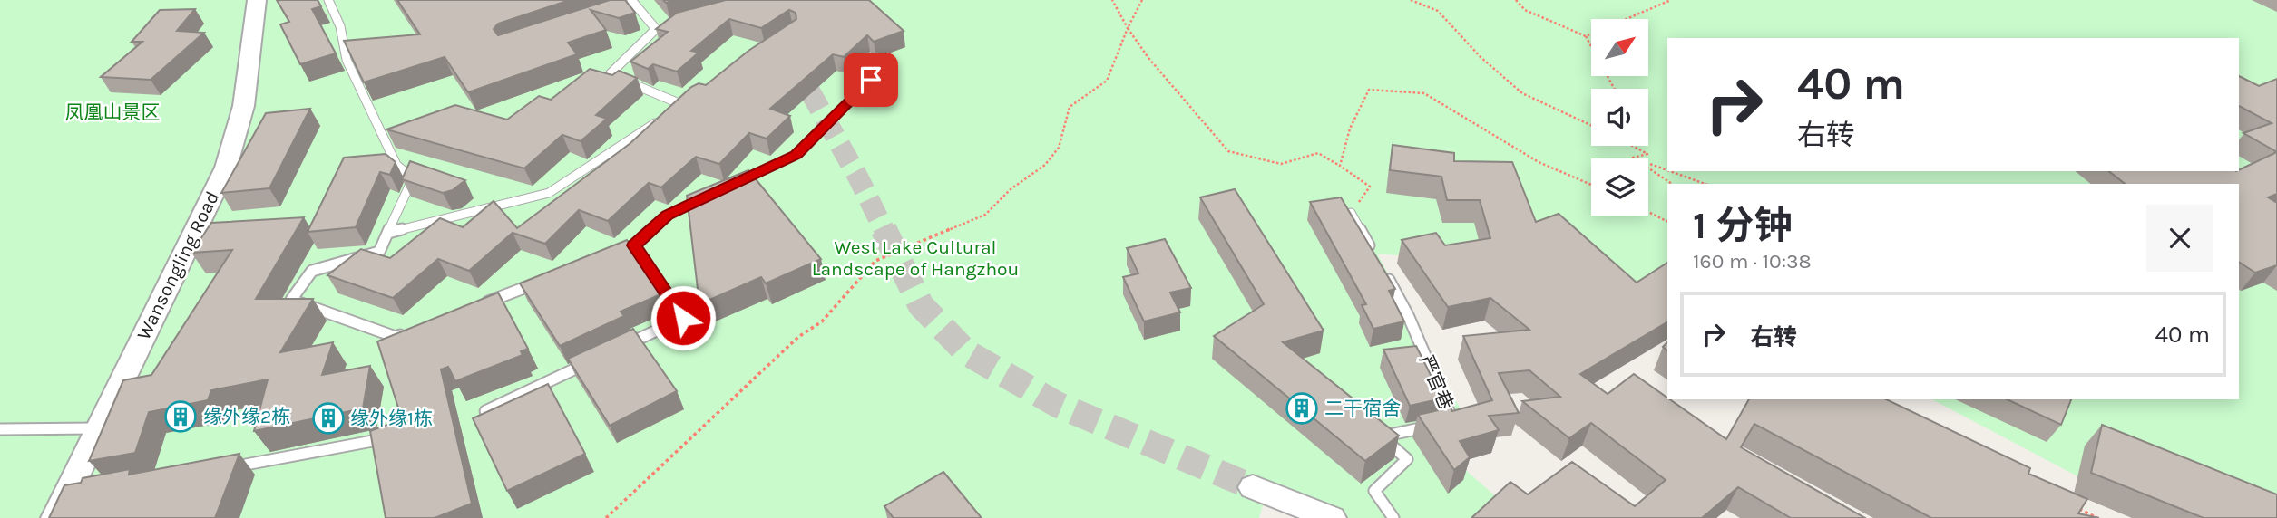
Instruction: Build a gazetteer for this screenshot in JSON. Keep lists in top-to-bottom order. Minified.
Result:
{"streets":{"street":["Wansongling Road"],"lane":["严官巷"]},"parks":["凤凰山景区","West Lake Cultural Landscape of Hangzhou"],"places":{"building":["二干宿舍","缘外缘2栋","缘外缘1栋"]},"north":"top right","page":{"turn":["40 m","右转"],"heading":["1 分钟","160 m · 10:38"],"list":[{"name":"右转","value":"40 m"}]}}
